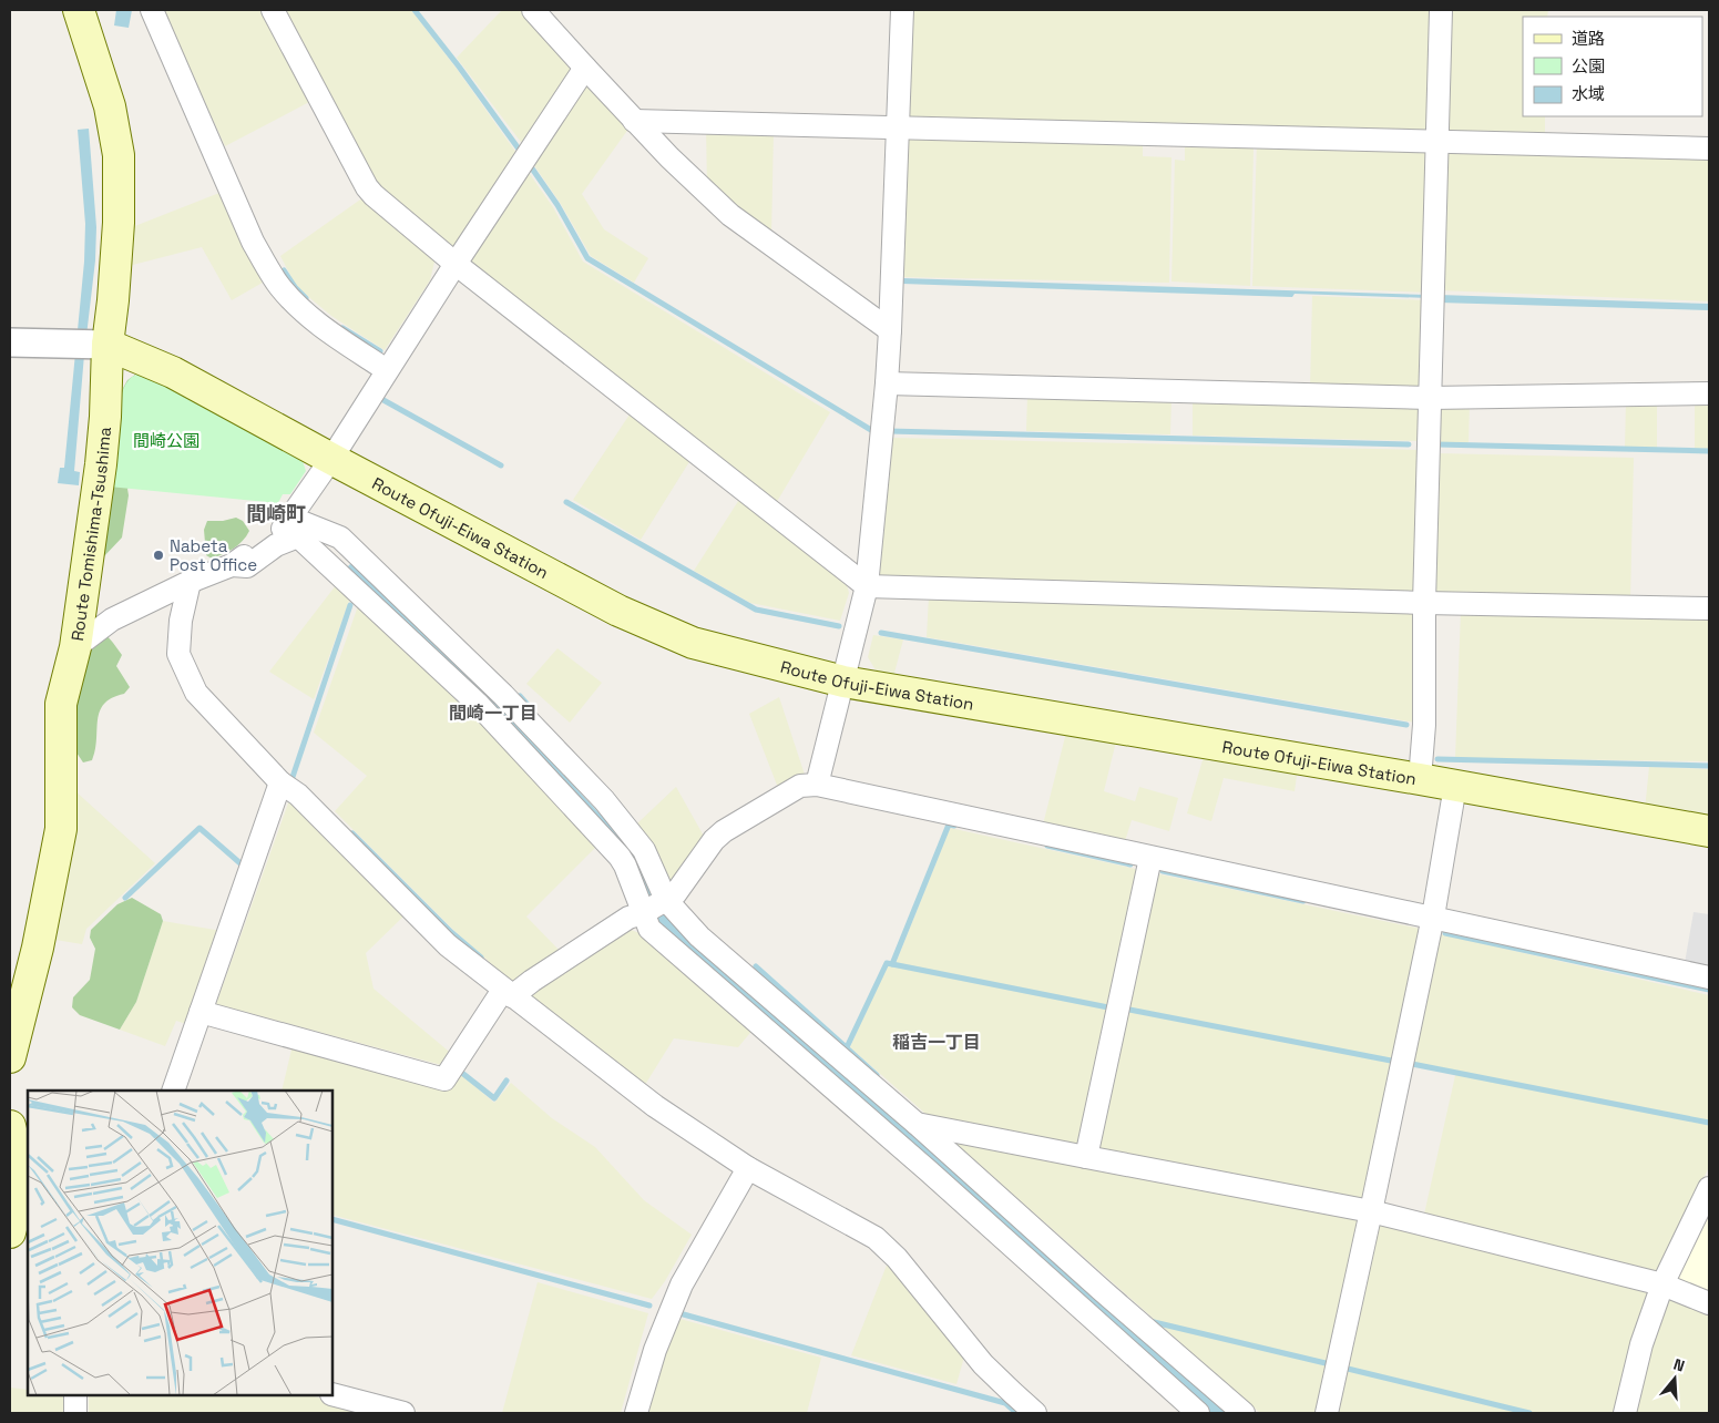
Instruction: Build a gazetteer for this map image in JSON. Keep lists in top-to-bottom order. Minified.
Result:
{"streets":{"main road":["Route Ofuji-Eiwa Station","Route Tomishima-Tsushima"]},"crossings":[["Route Ofuji-Eiwa Station","Route Tomishima-Tsushima"]],"districts":["間崎町","間崎一丁目","稲吉一丁目"],"parks":["間崎公園"],"places":["Nabeta Post Office"],"legend":["道路","公園","水域"],"north":"top"}
